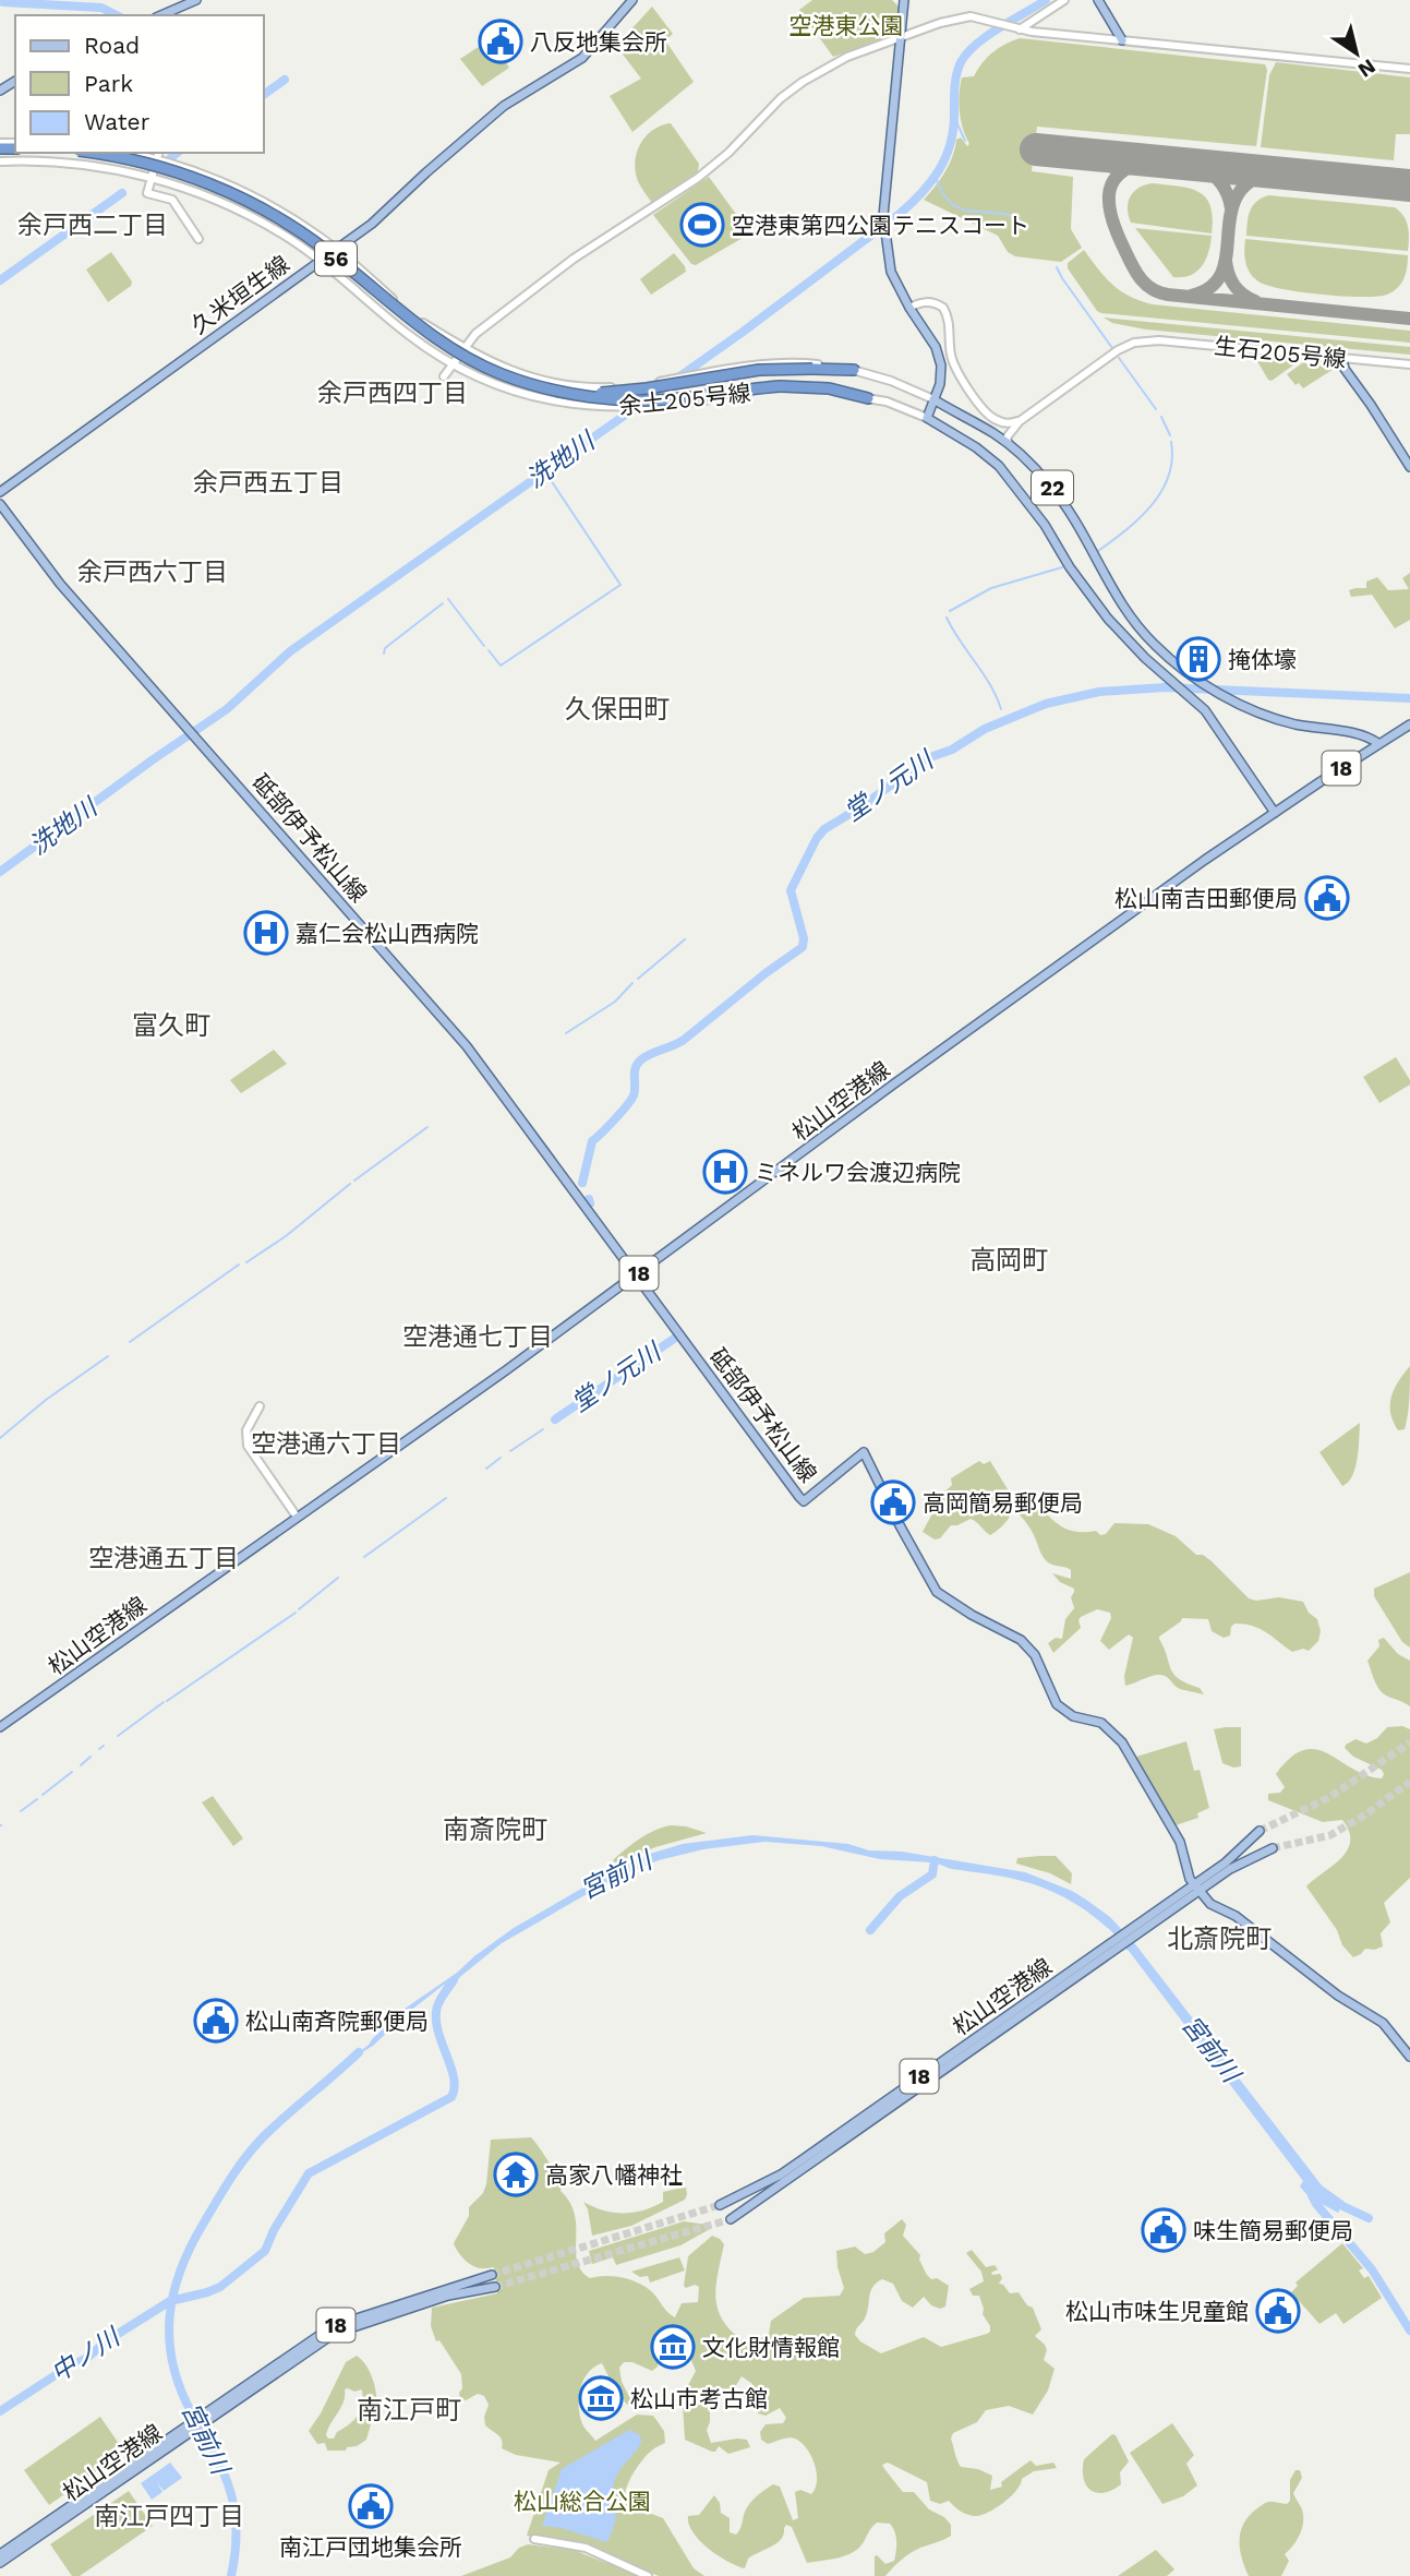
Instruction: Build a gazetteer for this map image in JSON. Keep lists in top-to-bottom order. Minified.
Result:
{"streets":{"highway":["56"],"main road":["久米垣生線","22","18","砥部伊予松山線","松山空港線"],"street":["生石205号線","余土205号線"]},"crossings":[["久米垣生線","余土205号線"],["余土205号線","22"],["22","松山空港線"],["砥部伊予松山線","松山空港線"]],"districts":["余戸西二丁目","余戸西四丁目","余戸西五丁目","余戸西六丁目","久保田町","富久町","高岡町","空港通七丁目","空港通六丁目","空港通五丁目","南斎院町","北斎院町","南江戸町","南江戸四丁目"],"water":["洗地川","堂ノ元川","宮前川","中ノ川"],"parks":["空港東公園","松山総合公園"],"places":{"public building":["八反地集会所","松山南吉田郵便局","高岡簡易郵便局","松山南斉院郵便局","味生簡易郵便局","松山市味生児童館","南江戸団地集会所"],"sports":["空港東第四公園テニスコート"],"building":["掩体壕"],"hospital":["嘉仁会松山西病院","ミネルワ会渡辺病院"],"temple":["高家八幡神社"],"museum":["文化財情報館","松山市考古館"]},"legend":["Road","Park","Water"],"north":"bottom right"}
